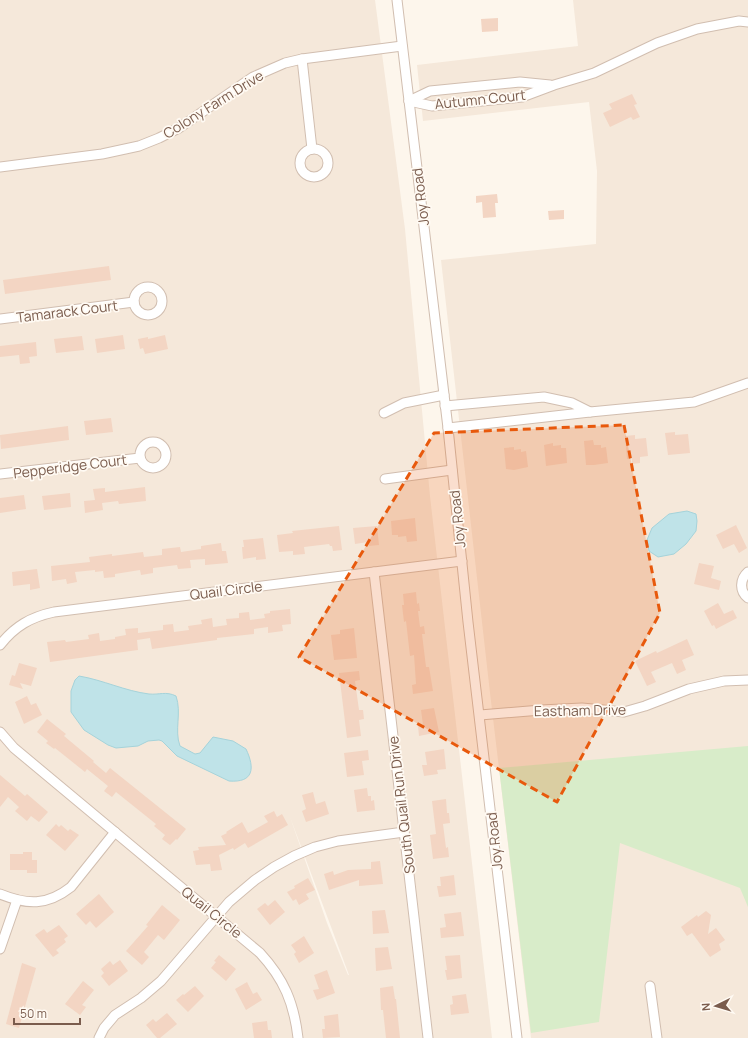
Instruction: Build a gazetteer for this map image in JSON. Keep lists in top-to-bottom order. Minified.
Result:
{"streets":{"street":["Autumn Court","Colony Farm Drive","Joy Road","Tamarack Court","Pepperidge Court","Quail Circle","Eastham Drive","South Quail Run Drive"]},"crossings":[["Autumn Court","Joy Road"],["Colony Farm Drive","Joy Road"],["Joy Road","Quail Circle"],["Joy Road","Eastham Drive"],["Quail Circle","South Quail Run Drive"]],"scale_bar":"50 m","north":"left"}
